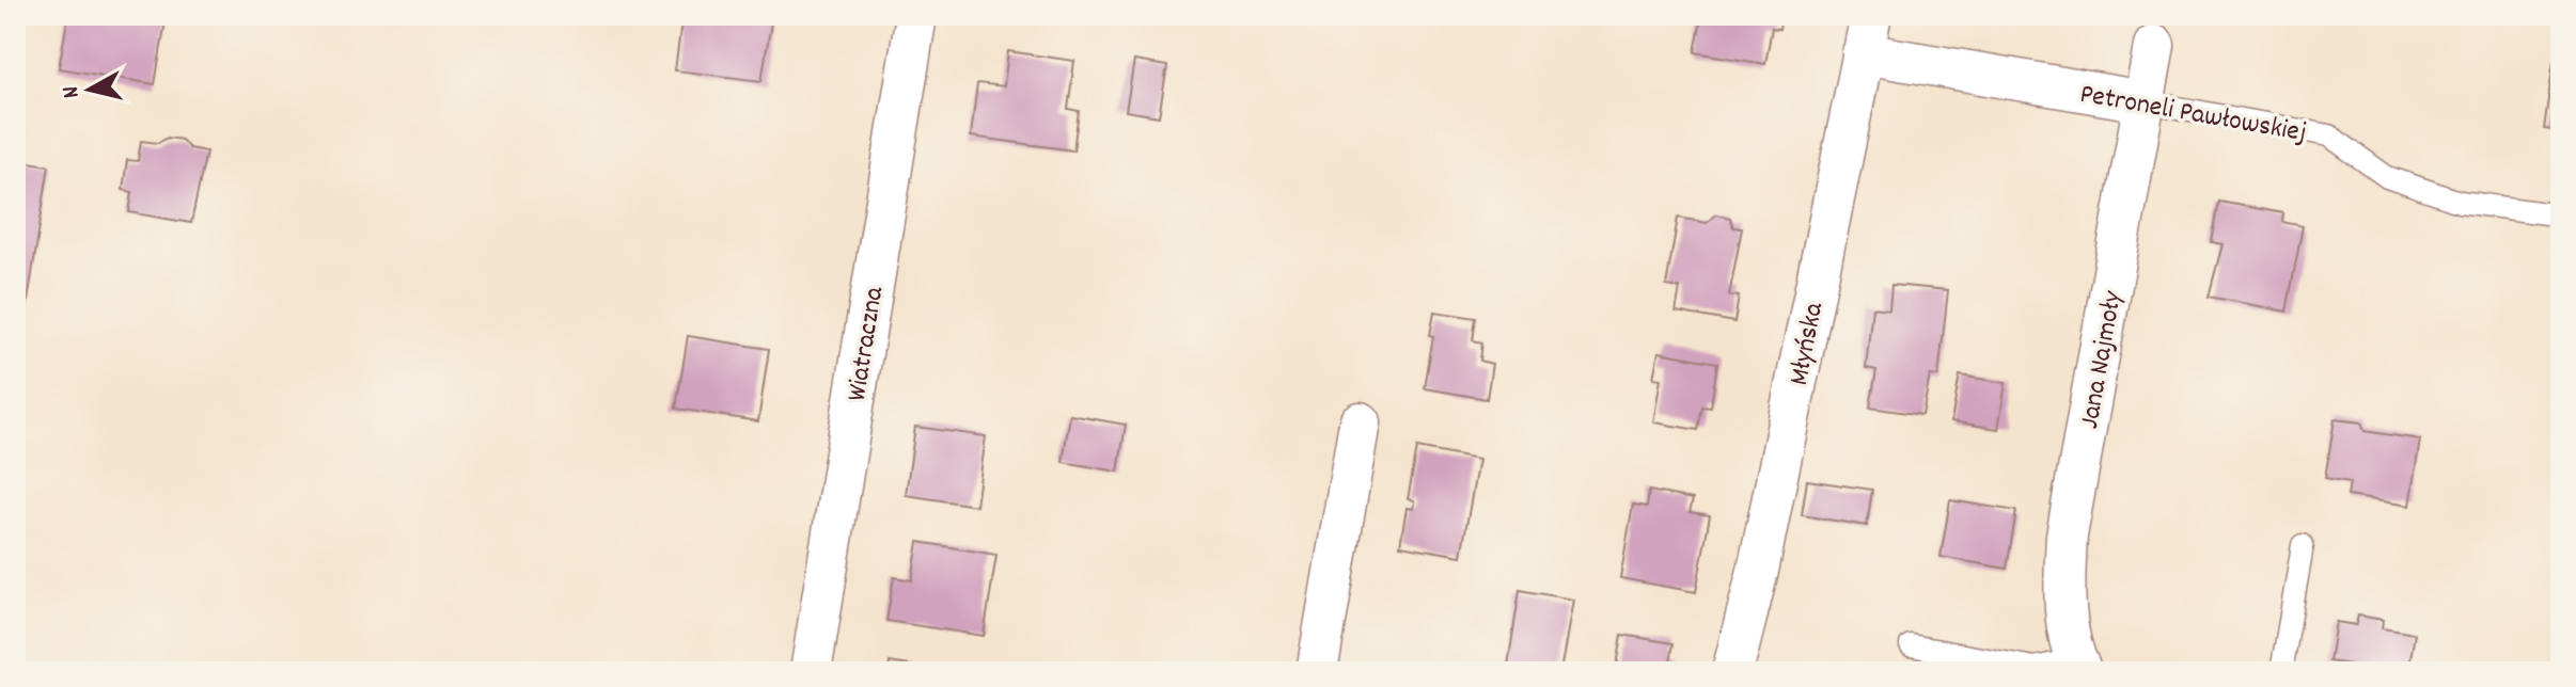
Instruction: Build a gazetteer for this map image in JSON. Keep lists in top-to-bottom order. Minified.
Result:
{"streets":{"street":["Petroneli Pawłowskiej","Wiatraczna","Młyńska","Jana Najmoły"]},"crossings":[["Petroneli Pawłowskiej","Młyńska"],["Petroneli Pawłowskiej","Jana Najmoły"]],"north":"left"}
